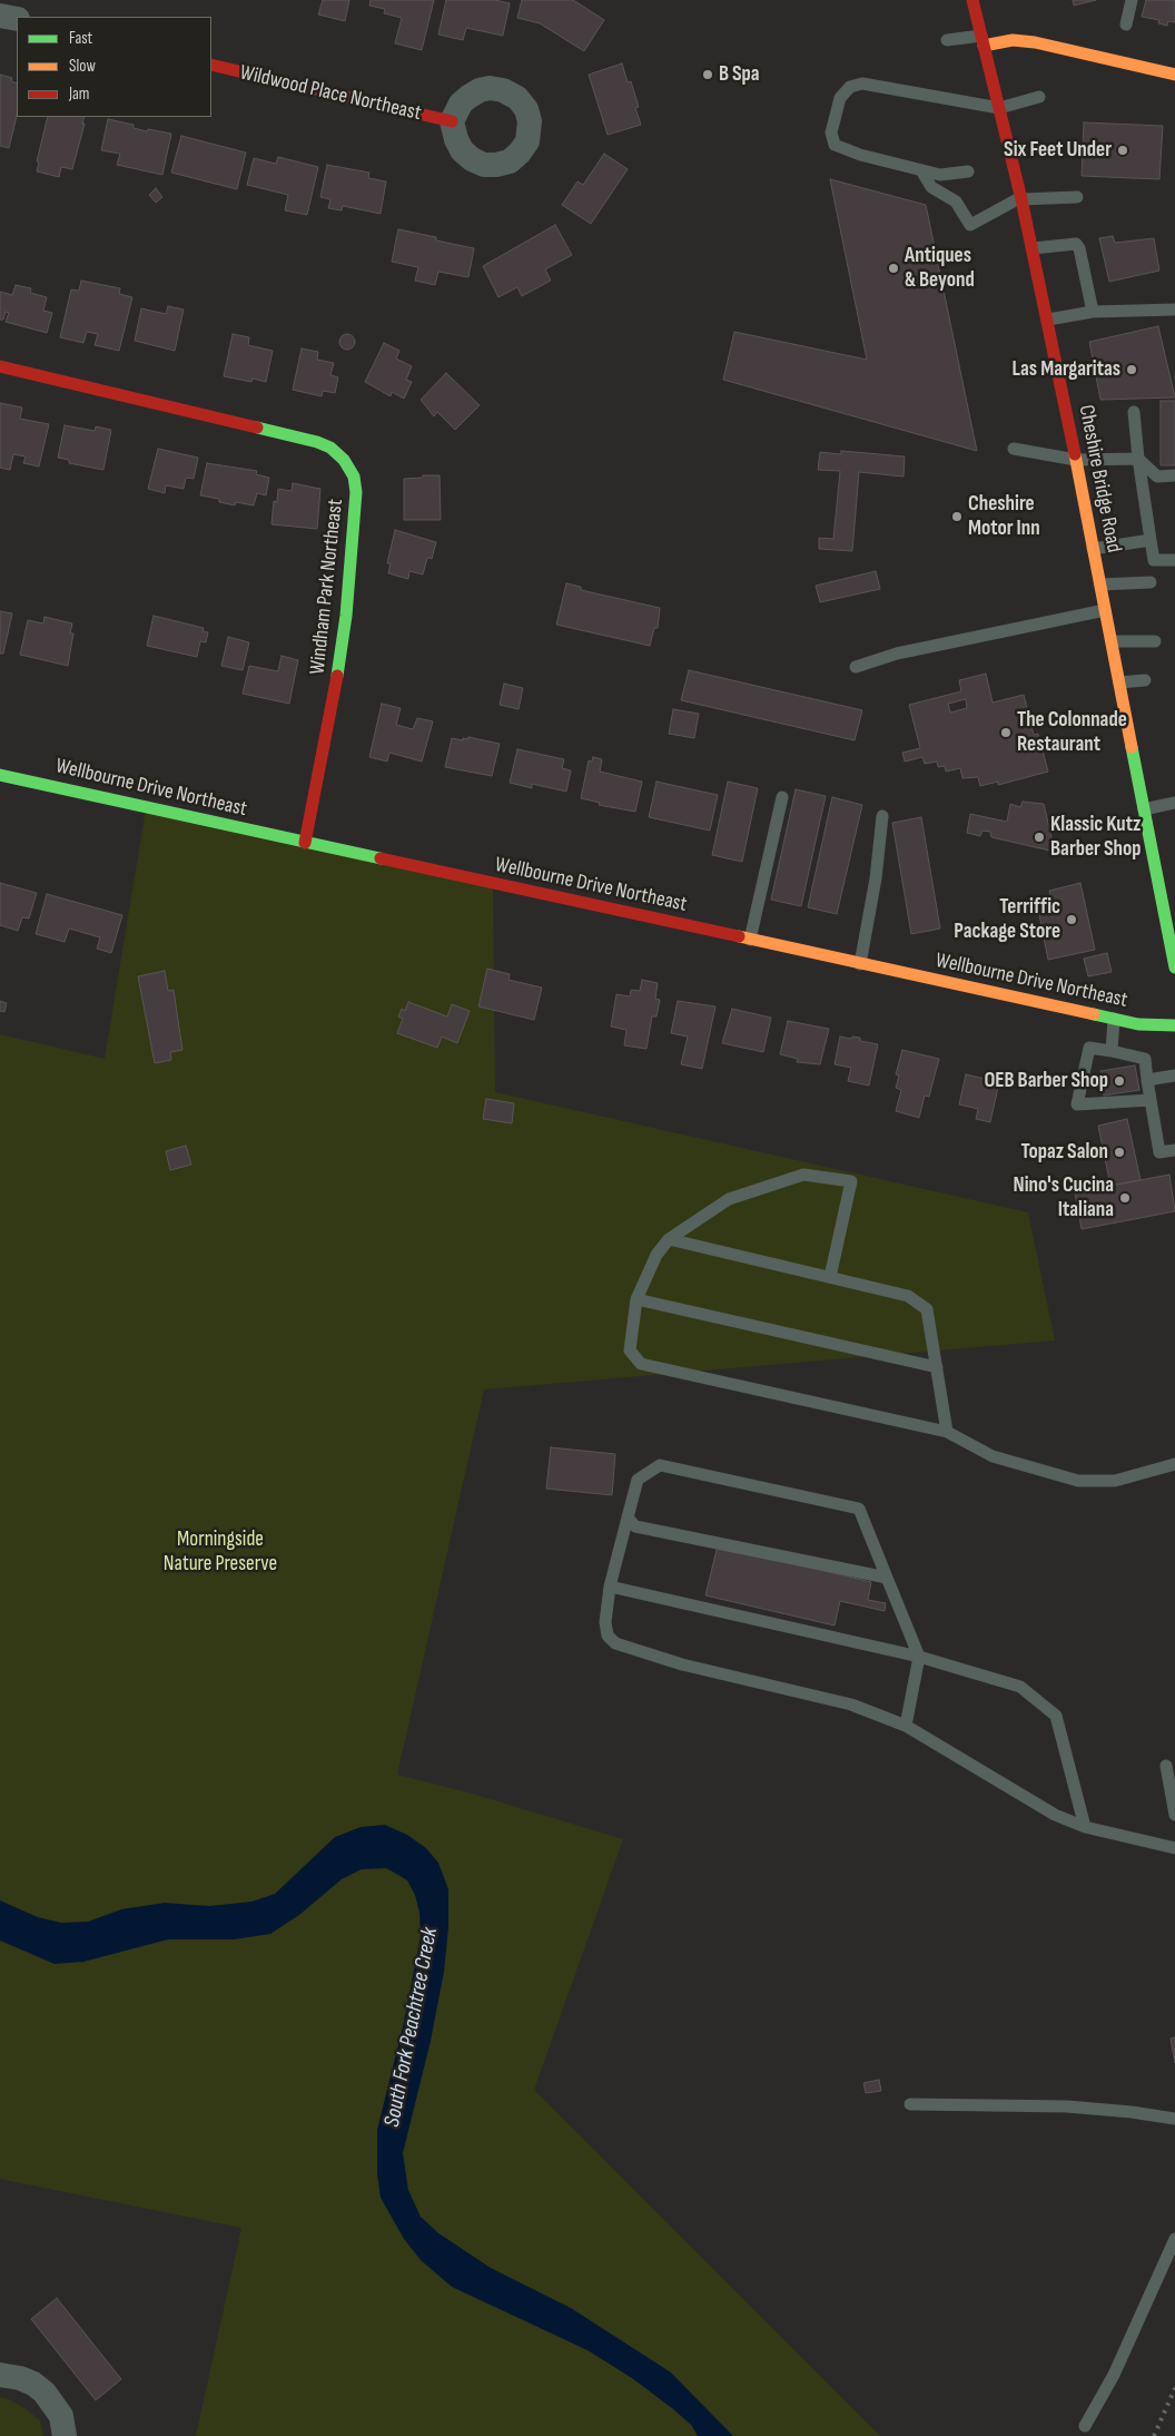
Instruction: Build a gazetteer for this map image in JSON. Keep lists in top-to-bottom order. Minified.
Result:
{"streets":{"street":["Wildwood Place Northeast","Cheshire Bridge Road","Windham Park Northeast","Wellbourne Drive Northeast"]},"crossings":[["Windham Park Northeast","Wellbourne Drive Northeast"]],"water":["South Fork Peachtree Creek"],"parks":["Morningside Nature Preserve"],"places":["B Spa","Six Feet Under","Antiques & Beyond","Las Margaritas","Cheshire Motor Inn","The Colonnade Restaurant","Klassic Kutz Barber Shop","Terriffic Package Store","OEB Barber Shop","Topaz Salon","Nino's Cucina Italiana"],"legend":["Fast","Slow","Jam"]}
